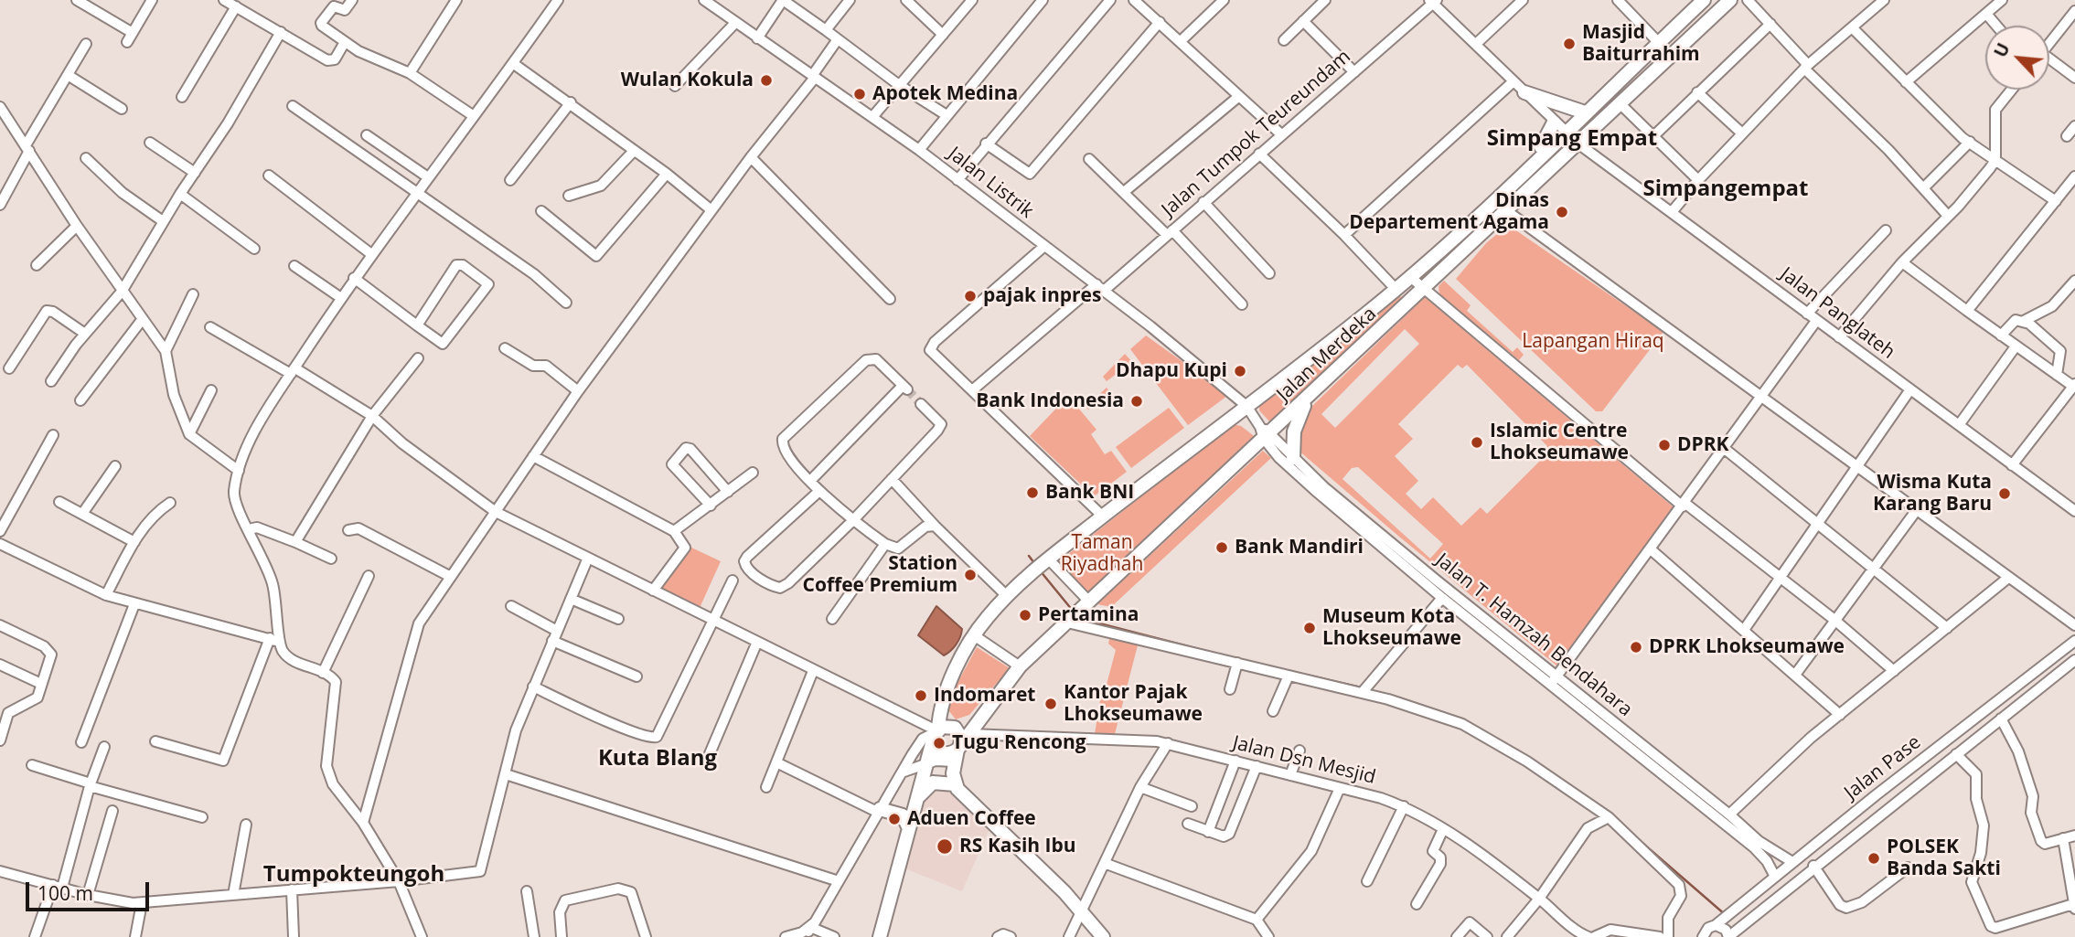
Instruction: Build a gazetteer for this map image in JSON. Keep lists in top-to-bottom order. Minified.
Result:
{"streets":{"main road":["Jalan Merdeka"],"street":["Jalan Tumpok Teureundam","Jalan Listrik","Jalan Panglateh","Jalan T. Hamzah Bendahara","Jalan Dsn Mesjid","Jalan Pase"]},"crossings":[["Jalan Tumpok Teureundam","Jalan Listrik"],["Jalan Tumpok Teureundam","Jalan Panglateh"],["Jalan Listrik","Jalan Merdeka"],["Jalan Listrik","Jalan T. Hamzah Bendahara"],["Jalan Panglateh","Jalan Merdeka"],["Jalan Merdeka","Jalan T. Hamzah Bendahara"],["Jalan Merdeka","Jalan Dsn Mesjid"],["Jalan T. Hamzah Bendahara","Jalan Pase"]],"districts":["Simpang Empat","Simpangempat","Kuta Blang","Tumpokteungoh"],"parks":["Lapangan Hiraq","Taman Riyadhah"],"places":["Masjid Baiturrahim","Wulan Kokula","Apotek Medina","Dinas Departement Agama","pajak inpres","Dhapu Kupi","Bank Indonesia","Islamic Centre Lhokseumawe","DPRK","Bank BNI","Wisma Kuta Karang Baru","Bank Mandiri","Station Coffee Premium","Pertamina","Museum Kota Lhokseumawe","DPRK Lhokseumawe","Indomaret","Kantor Pajak Lhokseumawe","Tugu Rencong","Aduen Coffee","RS Kasih Ibu","POLSEK Banda Sakti"],"scale_bar":"100 m","north":"top left"}
